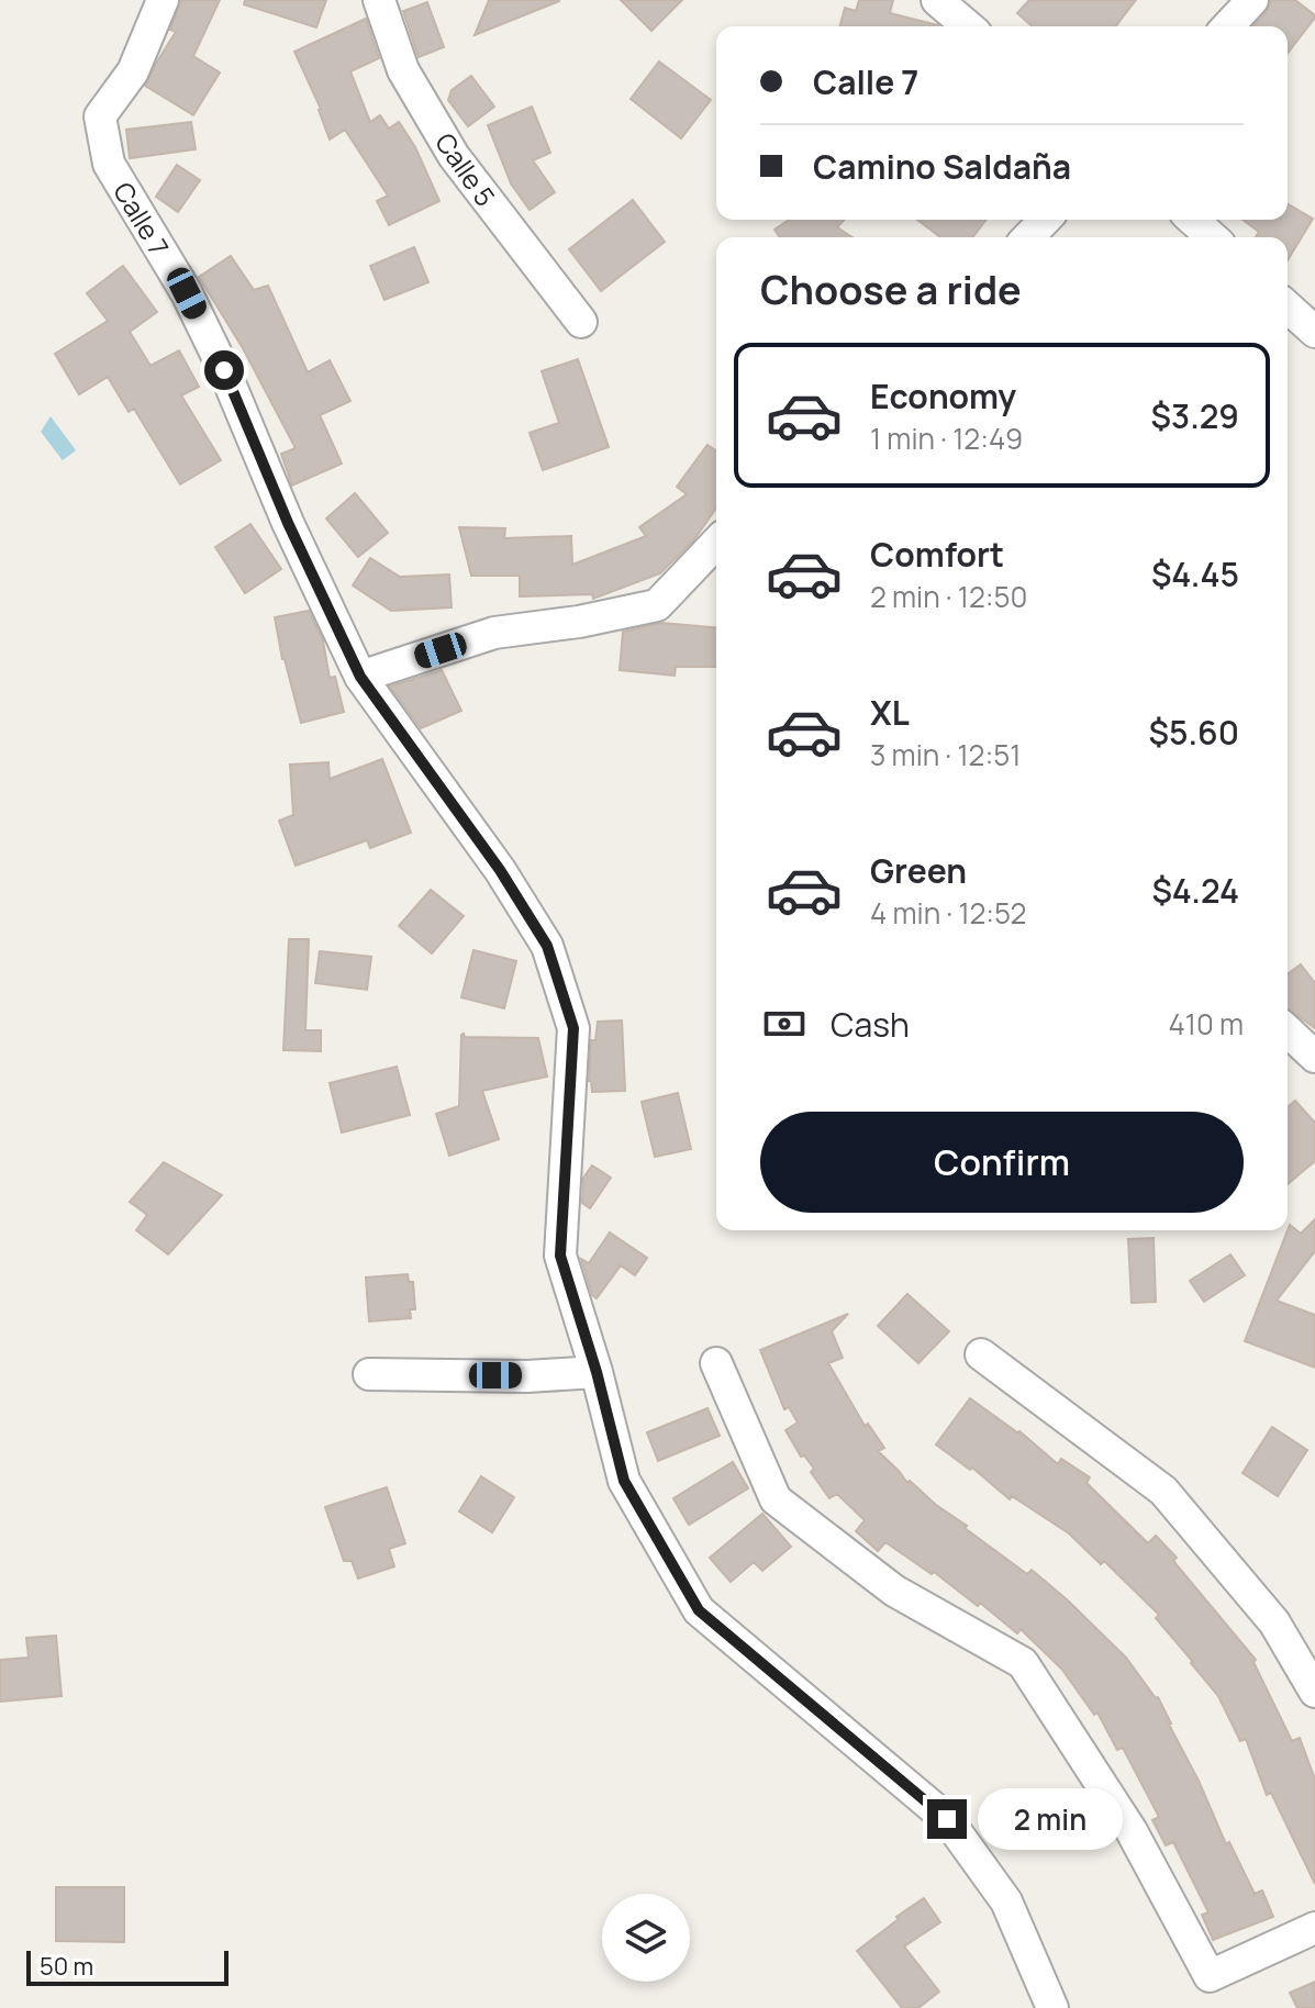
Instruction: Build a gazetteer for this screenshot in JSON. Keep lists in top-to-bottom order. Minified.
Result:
{"streets":{"street":["Calle 5","Calle 7"]},"scale_bar":"50 m","page":{"banner":["Calle 7","Camino Saldaña"],"heading":"Choose a ride","list":[{"name":"Economy","note":"1 min · 12:49","value":"$3.29"},{"name":"Comfort","note":"2 min · 12:50","value":"$4.45"},{"name":"XL","note":"3 min · 12:51","value":"$5.60"},{"name":"Green","note":"4 min · 12:52","value":"$4.24"}],"pay":["Cash","410 m"],"buttons":"Confirm","bubble":"2 min","scale":"50 m"}}
